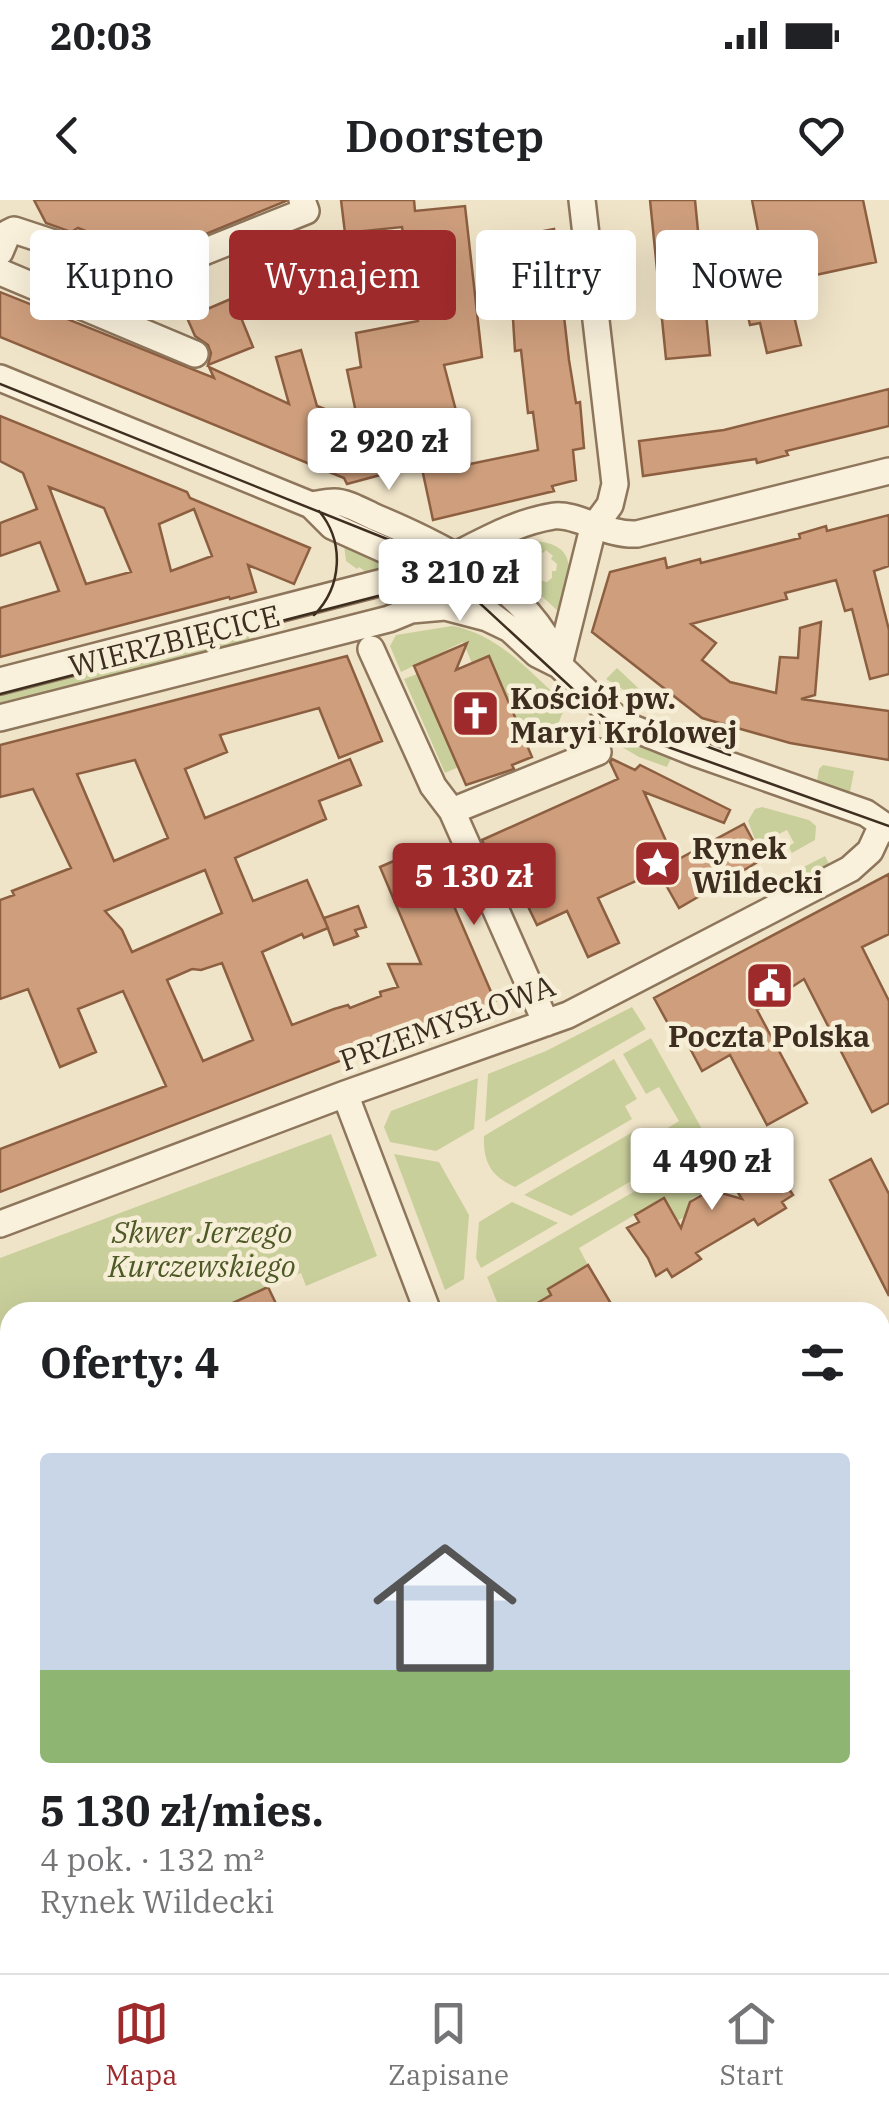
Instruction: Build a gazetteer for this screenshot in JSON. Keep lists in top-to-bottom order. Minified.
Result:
{"streets":{"street":["WIERZBIĘCICE","PRZEMYSŁOWA"]},"parks":["Skwer Jerzego Kurczewskiego"],"places":{"church":["Kościół pw. Maryi Królowej"],"place":["Rynek Wildecki"],"public building":["Poczta Polska"]},"page":{"status":"20:03","header":"Doorstep","chip":["Kupno","Wynajem","Filtry","Nowe"],"price":["2 920 zł","3 210 zł","5 130 zł","4 490 zł"],"heading":"Oferty: 4","list":[{"name":"5 130 zł/mies.","note":"4 pok. · 132 m² · Rynek Wildecki"}],"tabs":["Mapa","Zapisane","Start"]}}
